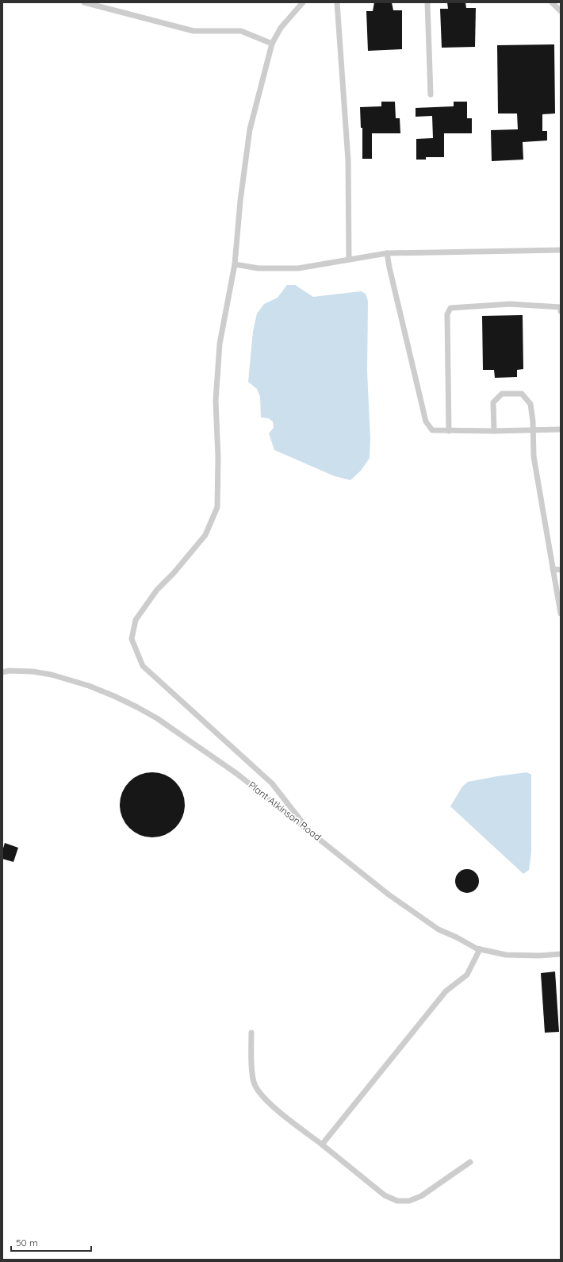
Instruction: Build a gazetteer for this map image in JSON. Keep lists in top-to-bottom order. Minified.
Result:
{"streets":{"lane":["Plant Atkinson Road"]},"scale_bar":"50 m"}
